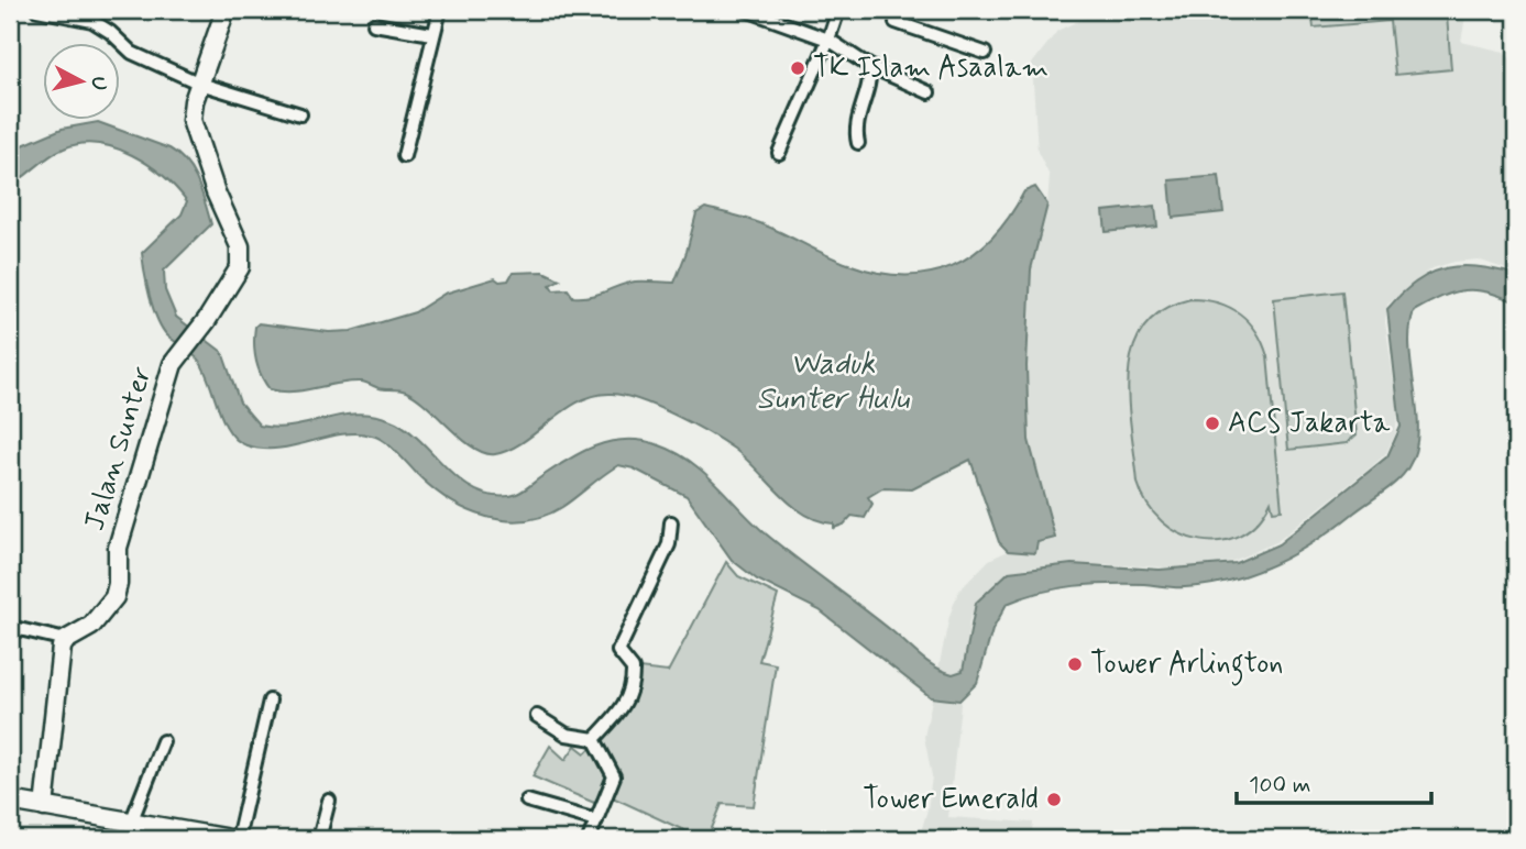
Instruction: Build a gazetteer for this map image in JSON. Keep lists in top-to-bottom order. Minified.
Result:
{"streets":{"street":["Jalan Sunter"]},"water":["Waduk Sunter Hulu"],"places":["TK Islam Asaalam","ACS Jakarta","Tower Arlington","Tower Emerald"],"scale_bar":"100 m","north":"right"}
